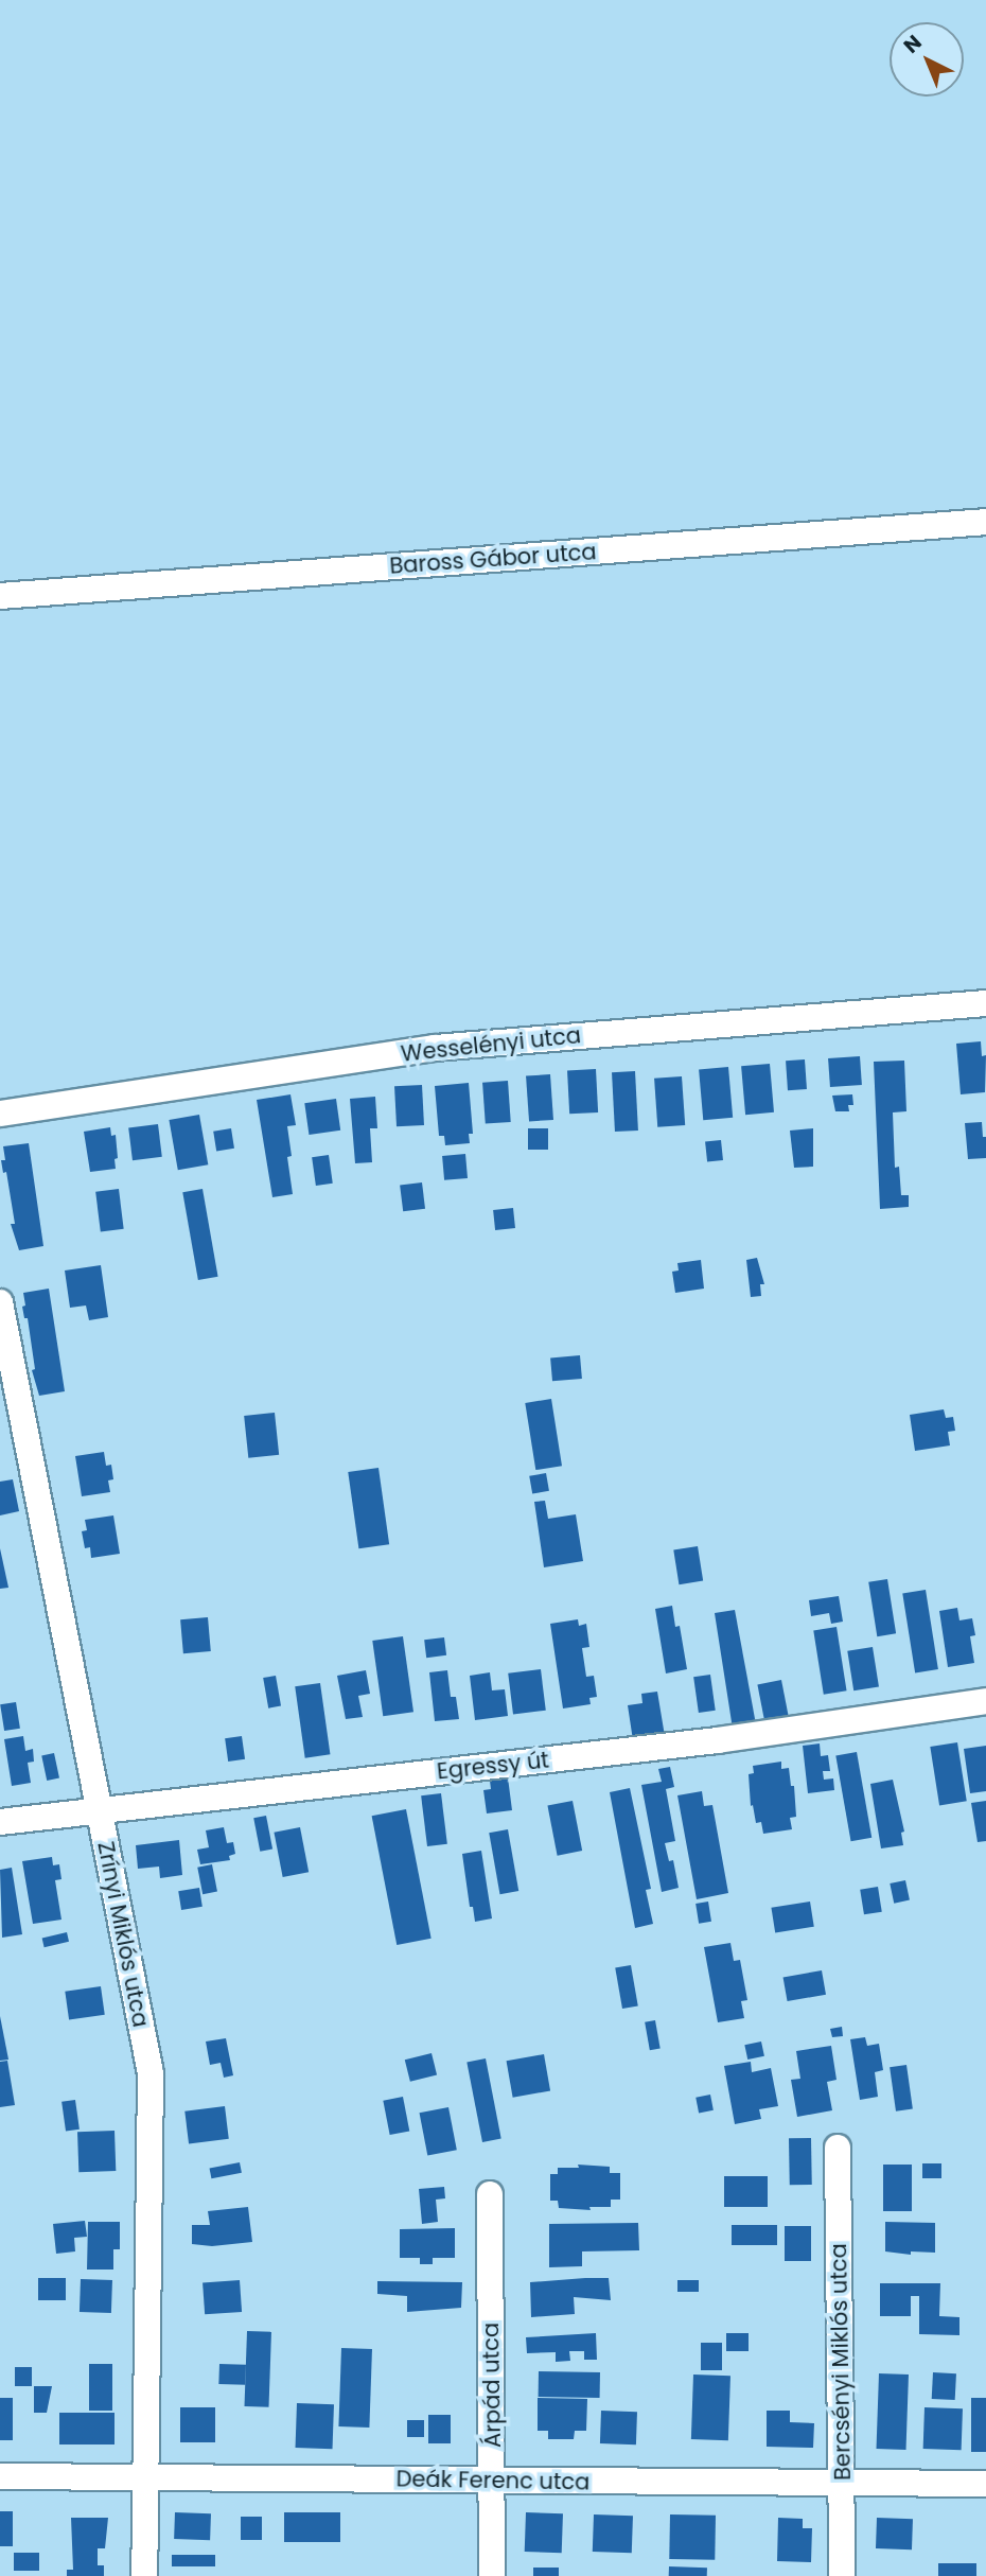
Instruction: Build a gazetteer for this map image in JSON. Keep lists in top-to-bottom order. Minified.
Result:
{"streets":{"street":["Baross Gábor utca","Wesselényi utca","Egressy út","Zrínyi Miklós utca","Bercsényi Miklós utca","Árpád utca","Deák Ferenc utca"]},"crossings":[["Egressy út","Zrínyi Miklós utca"],["Zrínyi Miklós utca","Deák Ferenc utca"],["Bercsényi Miklós utca","Deák Ferenc utca"],["Árpád utca","Deák Ferenc utca"]],"north":"top left"}
